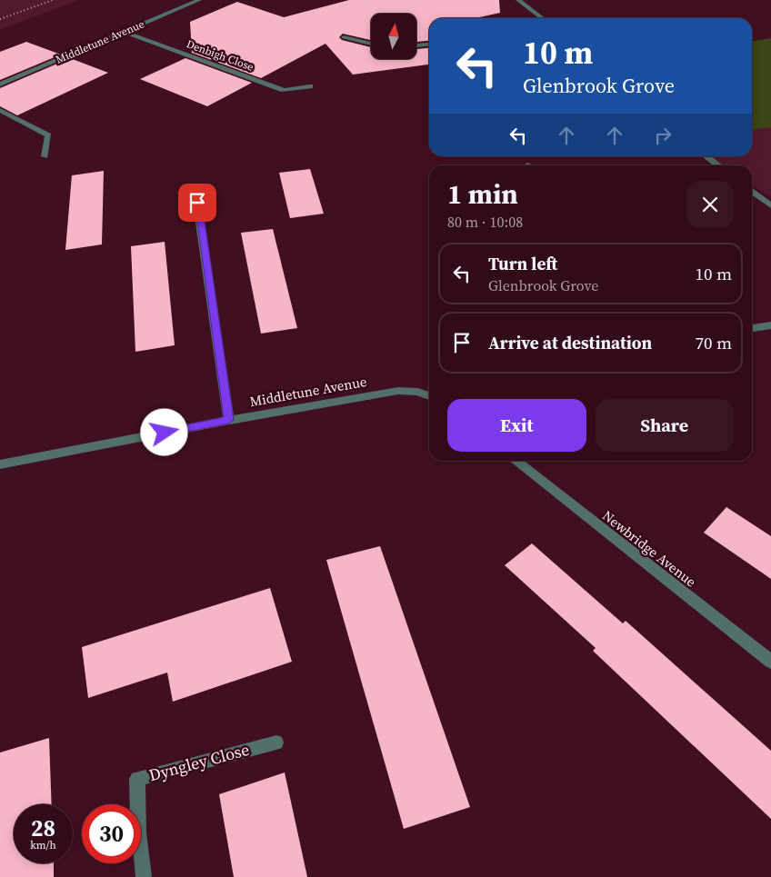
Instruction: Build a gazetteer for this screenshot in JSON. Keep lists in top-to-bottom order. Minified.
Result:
{"streets":{"street":["Middletune Avenue","Denbigh Close","Newbridge Avenue","Dyngley Close"]},"crossings":[["Middletune Avenue","Denbigh Close"]],"north":"top","page":{"turn":["10 m","Glenbrook Grove"],"heading":["1 min","80 m · 10:08"],"list":[{"name":"Turn left","note":"Glenbrook Grove","value":"10 m"},{"name":"Arrive at destination","value":"70 m"}],"buttons":["Exit","Share"],"speed":"28 km/h","limit":"30"}}
